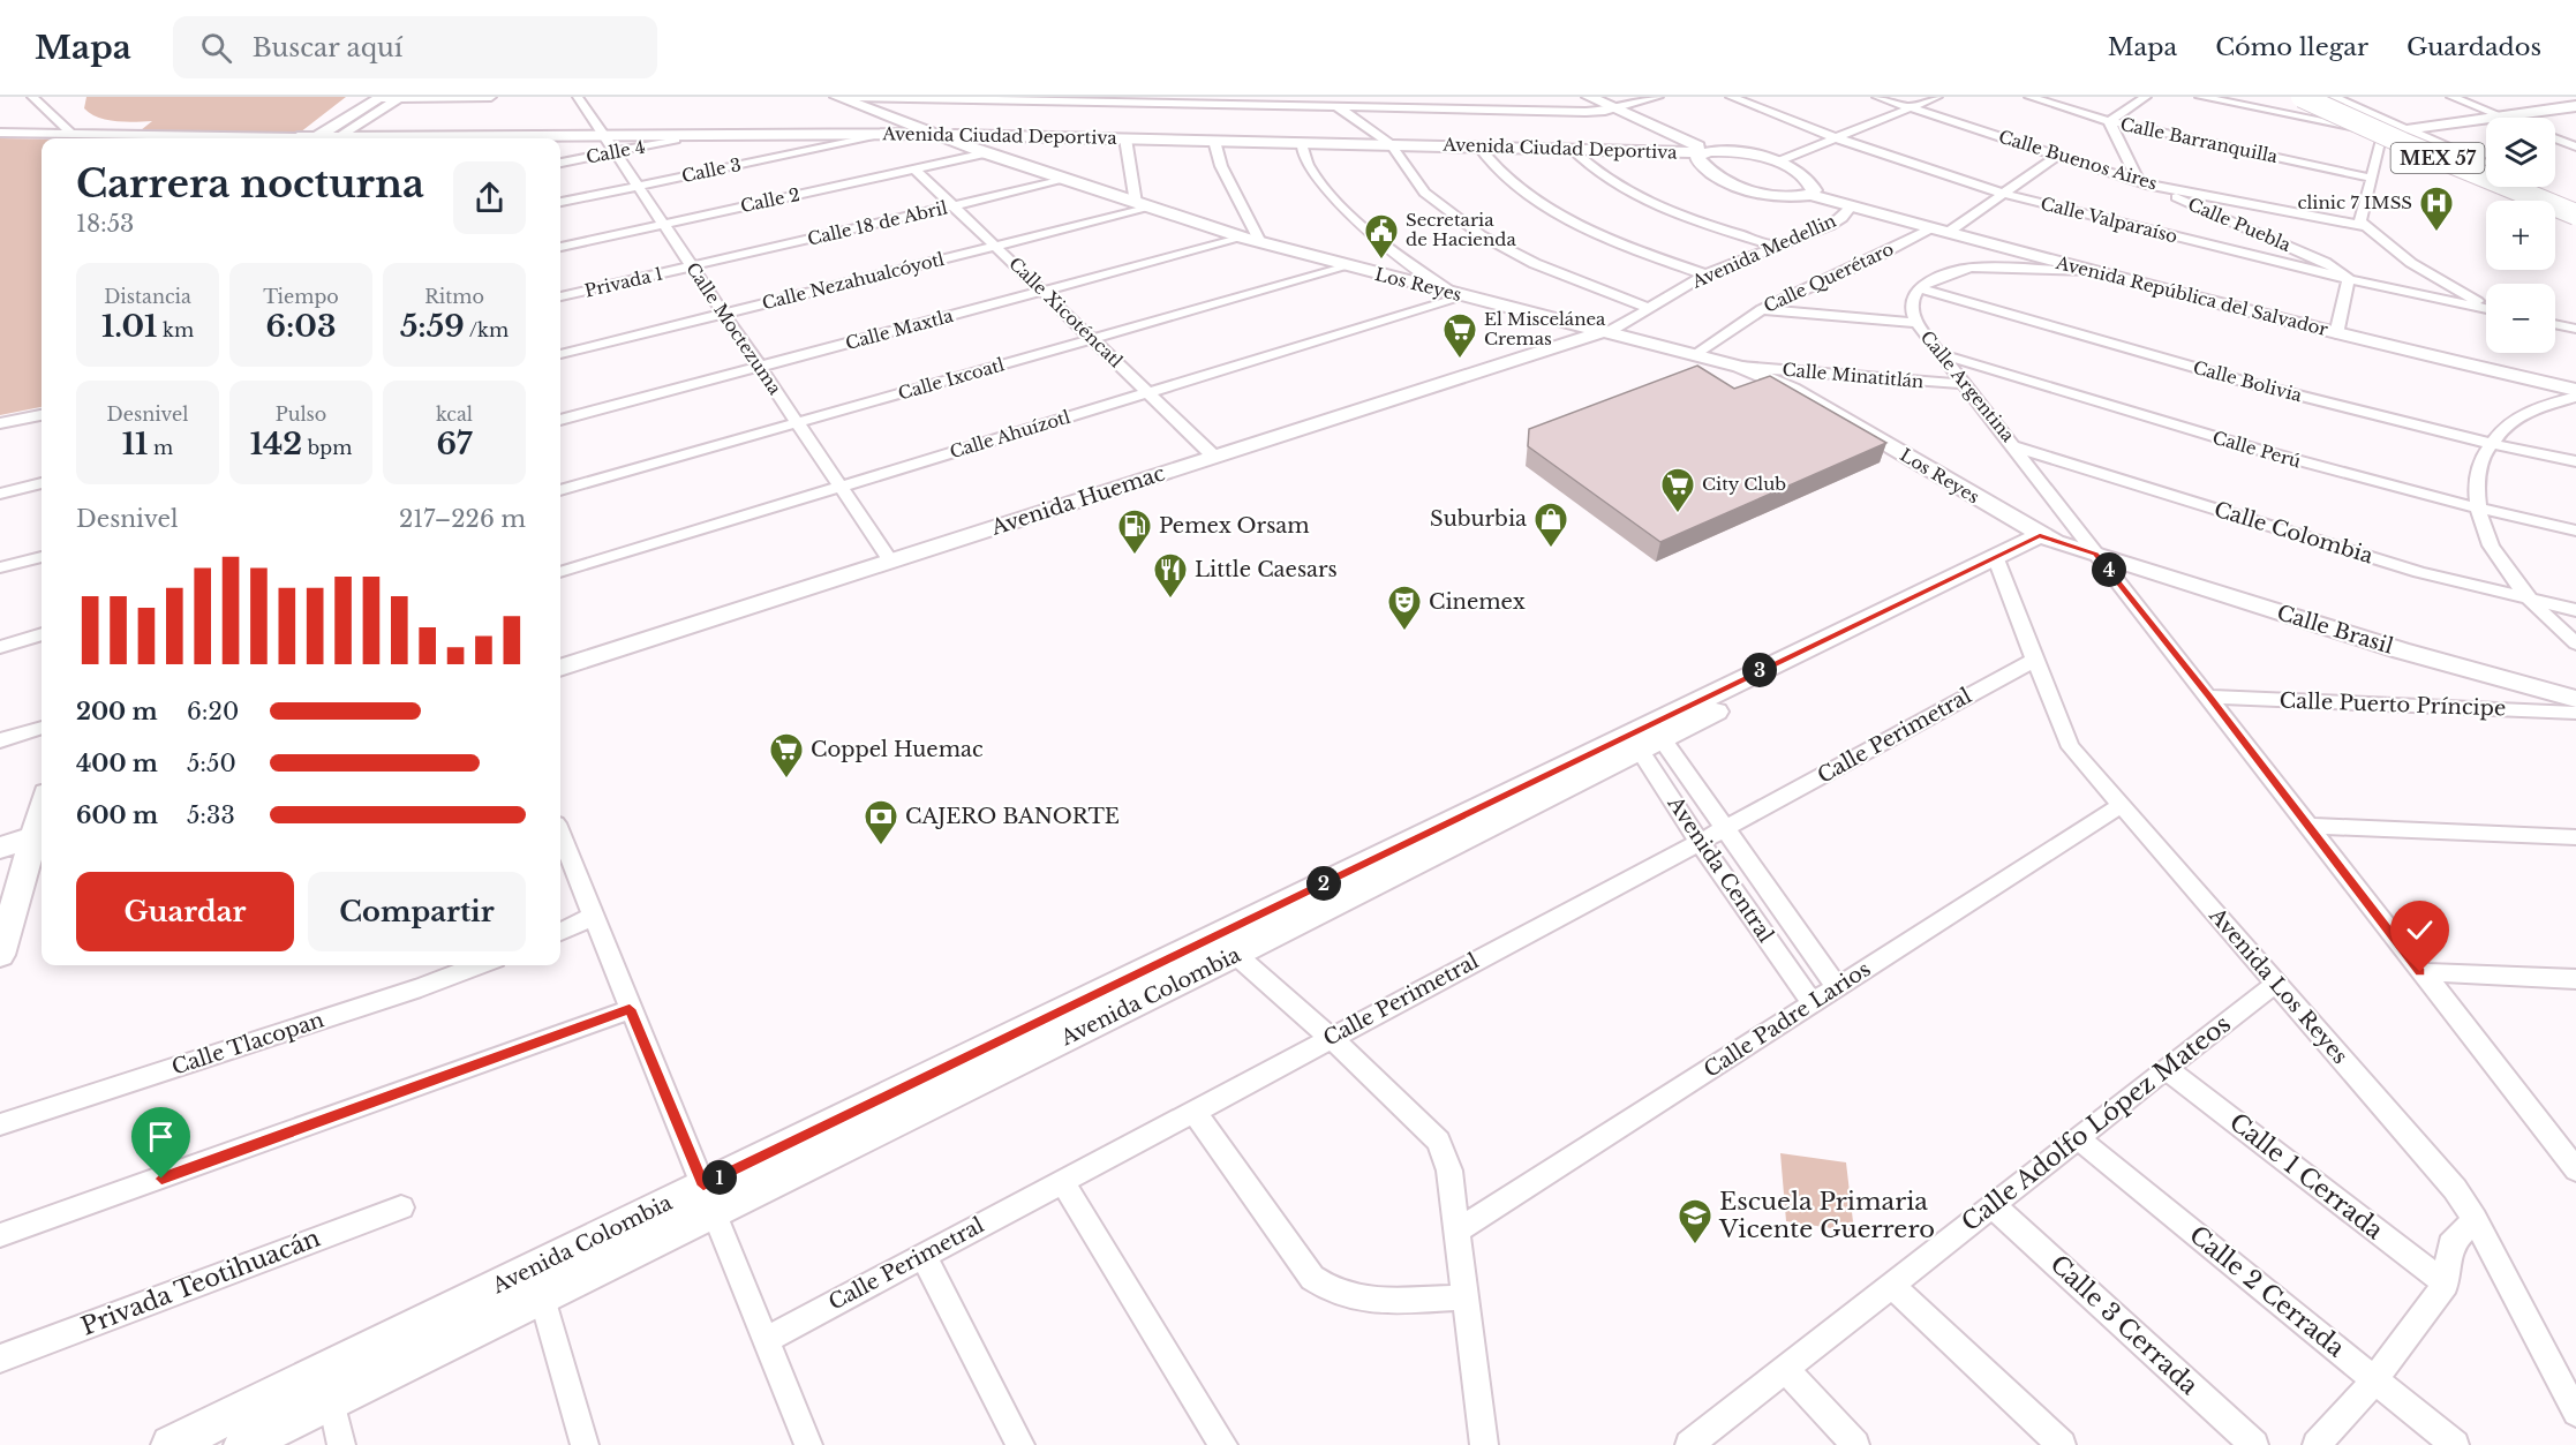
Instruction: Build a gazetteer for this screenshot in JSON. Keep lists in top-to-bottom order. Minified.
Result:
{"streets":{"highway":["MEX 57"],"street":["Avenida Ciudad Deportiva","Calle Barranquilla","Calle 4","Calle Buenos Aires","Calle 3","Calle 2","Calle Valparaíso","Calle 18 de Abril","Calle Puebla","Avenida Medellin","Calle Querétaro","Calle Nezahualcóyotl","Privada 1","Los Reyes","Avenida República del Salvador","Calle Xicoténcatl","Calle Moctezuma","Calle Maxtla","Calle Minatitlán","Calle Ixcoatl","Calle Bolivia","Calle Argentina","Calle Ahuízotl","Calle Perú","Avenida Huemac","Calle Colombia","Calle Brasil","Calle Puerto Príncipe","Calle Perimetral","Avenida Central","Avenida Los Reyes","Avenida Colombia","Calle Padre Larios","Calle Tlacopan","Calle Adolfo López Mateos","Calle 1 Cerrada","Privada Teotihuacán","Calle 2 Cerrada","Calle 3 Cerrada"]},"crossings":[["Avenida Ciudad Deportiva","Calle 4"],["Avenida Ciudad Deportiva","Calle 3"],["Avenida Ciudad Deportiva","Los Reyes"],["Avenida Ciudad Deportiva","Avenida República del Salvador"],["Avenida Ciudad Deportiva","Calle Moctezuma"],["Calle 4","Calle Moctezuma"],["Calle Buenos Aires","Calle Puebla"],["Calle Buenos Aires","Calle Querétaro"],["Calle 3","Calle Moctezuma"],["Calle 2","Los Reyes"],["Calle 2","Calle Xicoténcatl"],["Calle 2","Calle Moctezuma"],["Calle Valparaíso","Calle Puebla"],["Calle Valparaíso","Calle Querétaro"],["Calle 18 de Abril","Privada 1"],["Calle 18 de Abril","Los Reyes"],["Calle 18 de Abril","Calle Xicoténcatl"],["Calle 18 de Abril","Calle Moctezuma"],["Avenida Medellin","Los Reyes"],["Avenida Medellin","Avenida República del Salvador"],["Avenida Medellin","Avenida Huemac"],["Calle Querétaro","Los Reyes"],["Calle Querétaro","Avenida República del Salvador"],["Calle Nezahualcóyotl","Los Reyes"],["Calle Nezahualcóyotl","Calle Xicoténcatl"],["Calle Nezahualcóyotl","Calle Moctezuma"],["Privada 1","Calle Moctezuma"],["Los Reyes","Calle Maxtla"],["Los Reyes","Calle Minatitlán"],["Los Reyes","Calle Ixcoatl"],["Los Reyes","Calle Argentina"],["Los Reyes","Calle Ahuízotl"],["Los Reyes","Avenida Huemac"],["Los Reyes","Calle Brasil"],["Los Reyes","Avenida Colombia"],["Calle Xicoténcatl","Calle Maxtla"],["Calle Xicoténcatl","Calle Ixcoatl"],["Calle Xicoténcatl","Calle Ahuízotl"],["Calle Xicoténcatl","Avenida Huemac"],["Calle Moctezuma","Calle Maxtla"],["Calle Moctezuma","Calle Ixcoatl"],["Calle Moctezuma","Calle Ahuízotl"],["Calle Moctezuma","Avenida Huemac"],["Calle Minatitlán","Calle Argentina"],["Calle Bolivia","Calle Argentina"],["Calle Argentina","Calle Perú"],["Calle Argentina","Calle Colombia"],["Calle Argentina","Calle Brasil"],["Calle Argentina","Calle Puerto Príncipe"],["Calle Perimetral","Avenida Central"],["Calle Perimetral","Avenida Los Reyes"],["Avenida Central","Avenida Colombia"],["Avenida Central","Calle Padre Larios"],["Avenida Los Reyes","Avenida Colombia"],["Avenida Los Reyes","Calle Padre Larios"],["Avenida Los Reyes","Calle Adolfo López Mateos"],["Calle Adolfo López Mateos","Calle 1 Cerrada"],["Calle Adolfo López Mateos","Calle 2 Cerrada"],["Calle Adolfo López Mateos","Calle 3 Cerrada"]],"places":{"hospital":["clinic 7 IMSS"],"public building":["Secretaria de Hacienda"],"supermarket":["El Miscelánea Cremas","City Club","Coppel Huemac"],"shop":["Suburbia"],"fuel station":["Pemex Orsam"],"restaurant":["Little Caesars"],"theatre":["Cinemex"],"bank":["CAJERO BANORTE"],"school or university":["Escuela Primaria Vicente Guerrero"]},"page":{"header":"Mapa","search":"Buscar aquí","nav":["Mapa","Cómo llegar","Guardados"],"map_buttons":["+","−"],"heading":["Carrera nocturna","18:53"],"stats":[["Distancia","1.01 km"],["Tiempo","6:03"],["Ritmo","5:59 /km"],["Desnivel","11 m"],["Pulso","142 bpm"],["kcal","67"]],"chart":["Desnivel","217–226 m"],"pins":["4","3","2","1"],"list":[{"name":"200 m","note":"6:20"},{"name":"400 m","note":"5:50"},{"name":"600 m","note":"5:33"}],"buttons":["Guardar","Compartir"]}}
